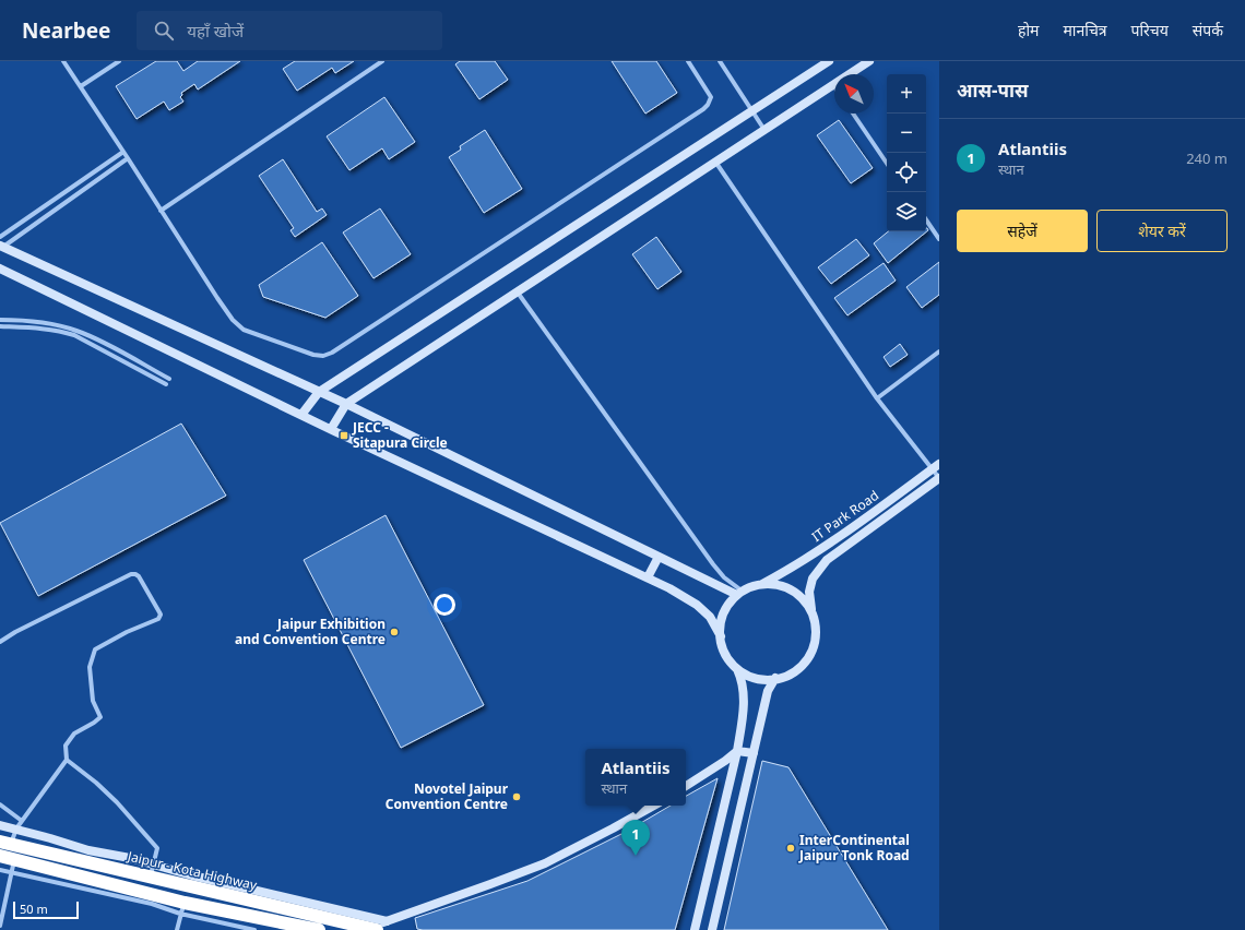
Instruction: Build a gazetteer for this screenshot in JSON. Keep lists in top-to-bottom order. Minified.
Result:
{"streets":{"highway":["Jaipur - Kota Highway"],"street":["IT Park Road"]},"places":{"transit":["JECC - Sitapura Circle"],"other":["Jaipur Exhibition and Convention Centre","Novotel Jaipur Convention Centre","InterContinental Jaipur Tonk Road"]},"scale_bar":"50 m","north":"top left","page":{"header":"Nearbee","search":"यहाँ खोजें","nav":["होम","मानचित्र","परिचय","संपर्क"],"heading":"आस-पास","map_buttons":["+","−"],"list":[{"mark":"1","name":"Atlantiis","note":"स्थान","value":"240 m"}],"buttons":["सहेजें","शेयर करें"],"popup":["Atlantiis","स्थान"],"pins":"1","scale":"50 m"}}
